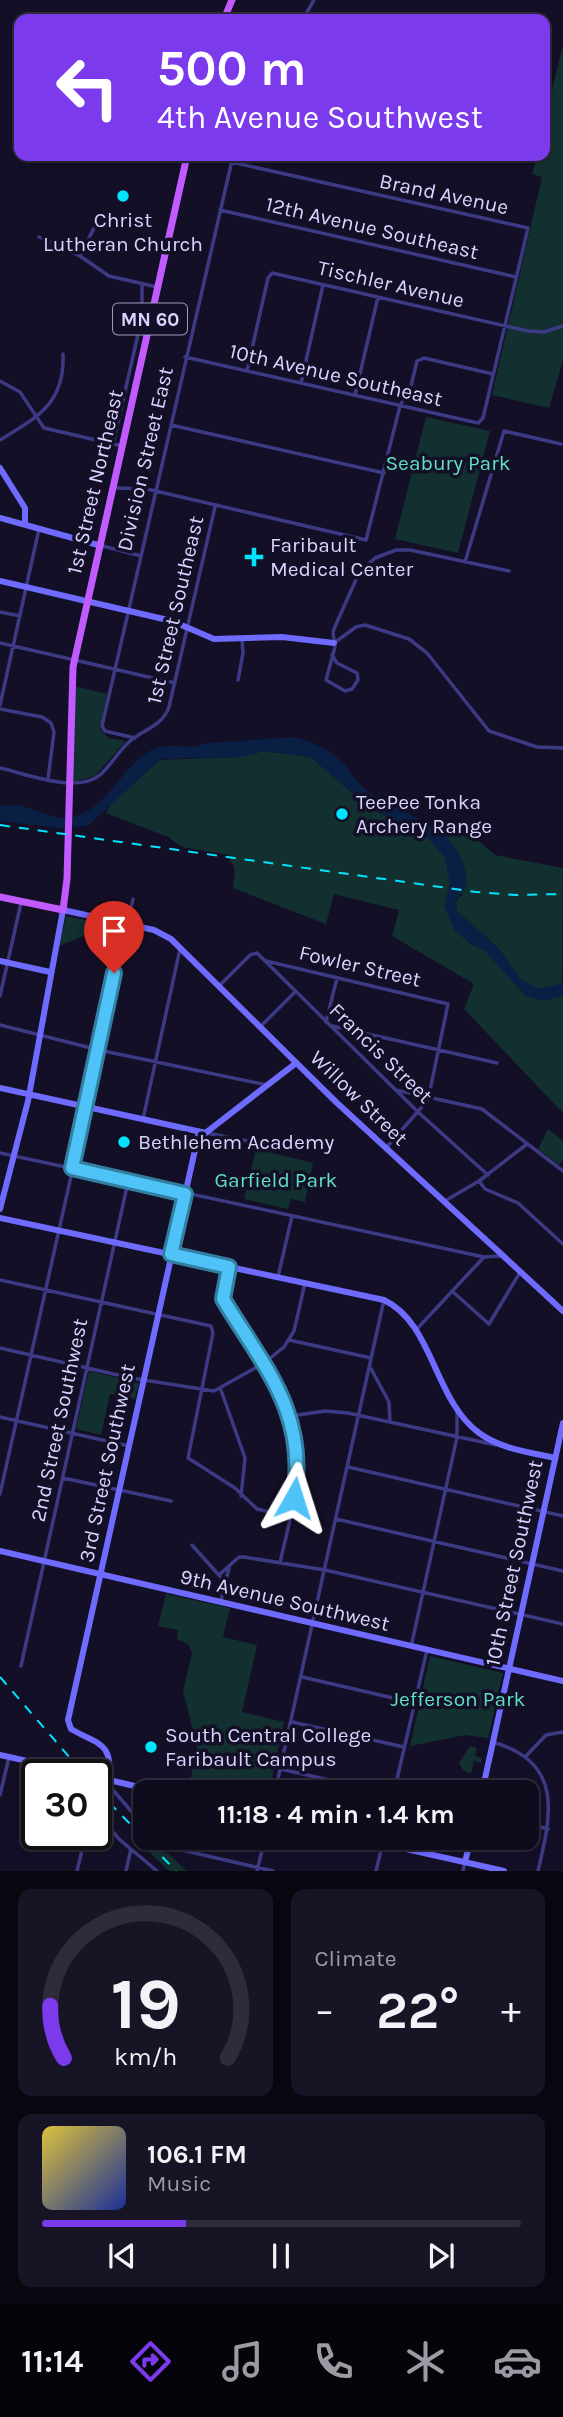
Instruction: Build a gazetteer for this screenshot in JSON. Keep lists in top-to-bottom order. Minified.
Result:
{"streets":{"main road":["MN 60","1st Street Northeast"],"street":["Brand Avenue","12th Avenue Southeast","Tischler Avenue","10th Avenue Southeast","Division Street East","1st Street Southeast","Fowler Street","Francis Street","Willow Street","2nd Street Southwest","3rd Street Southwest","10th Street Southwest","9th Avenue Southwest"]},"crossings":[["Brand Avenue","12th Avenue Southeast"],["Brand Avenue","Division Street East"],["12th Avenue Southeast","Division Street East"],["Tischler Avenue","10th Avenue Southeast"],["10th Avenue Southeast","Division Street East"],["Division Street East","1st Street Southeast"],["1st Street Northeast","Willow Street"],["Fowler Street","Francis Street"],["Francis Street","Willow Street"],["2nd Street Southwest","9th Avenue Southwest"],["3rd Street Southwest","9th Avenue Southwest"],["10th Street Southwest","9th Avenue Southwest"]],"parks":["Seabury Park","Garfield Park","Jefferson Park"],"places":{"other":["Christ Lutheran Church","TeePee Tonka Archery Range","Bethlehem Academy","South Central College Faribault Campus"],"health":["Faribault Medical Center"]},"page":{"turn":["500 m","4th Avenue Southwest"],"limit":"30","trip":"11:18 · 4 min · 1.4 km","tile":"Climate","heat":["−","22°","+"],"song":["106.1 FM","Music"],"tabs":"11:14","gauge":["19","km/h"]}}
